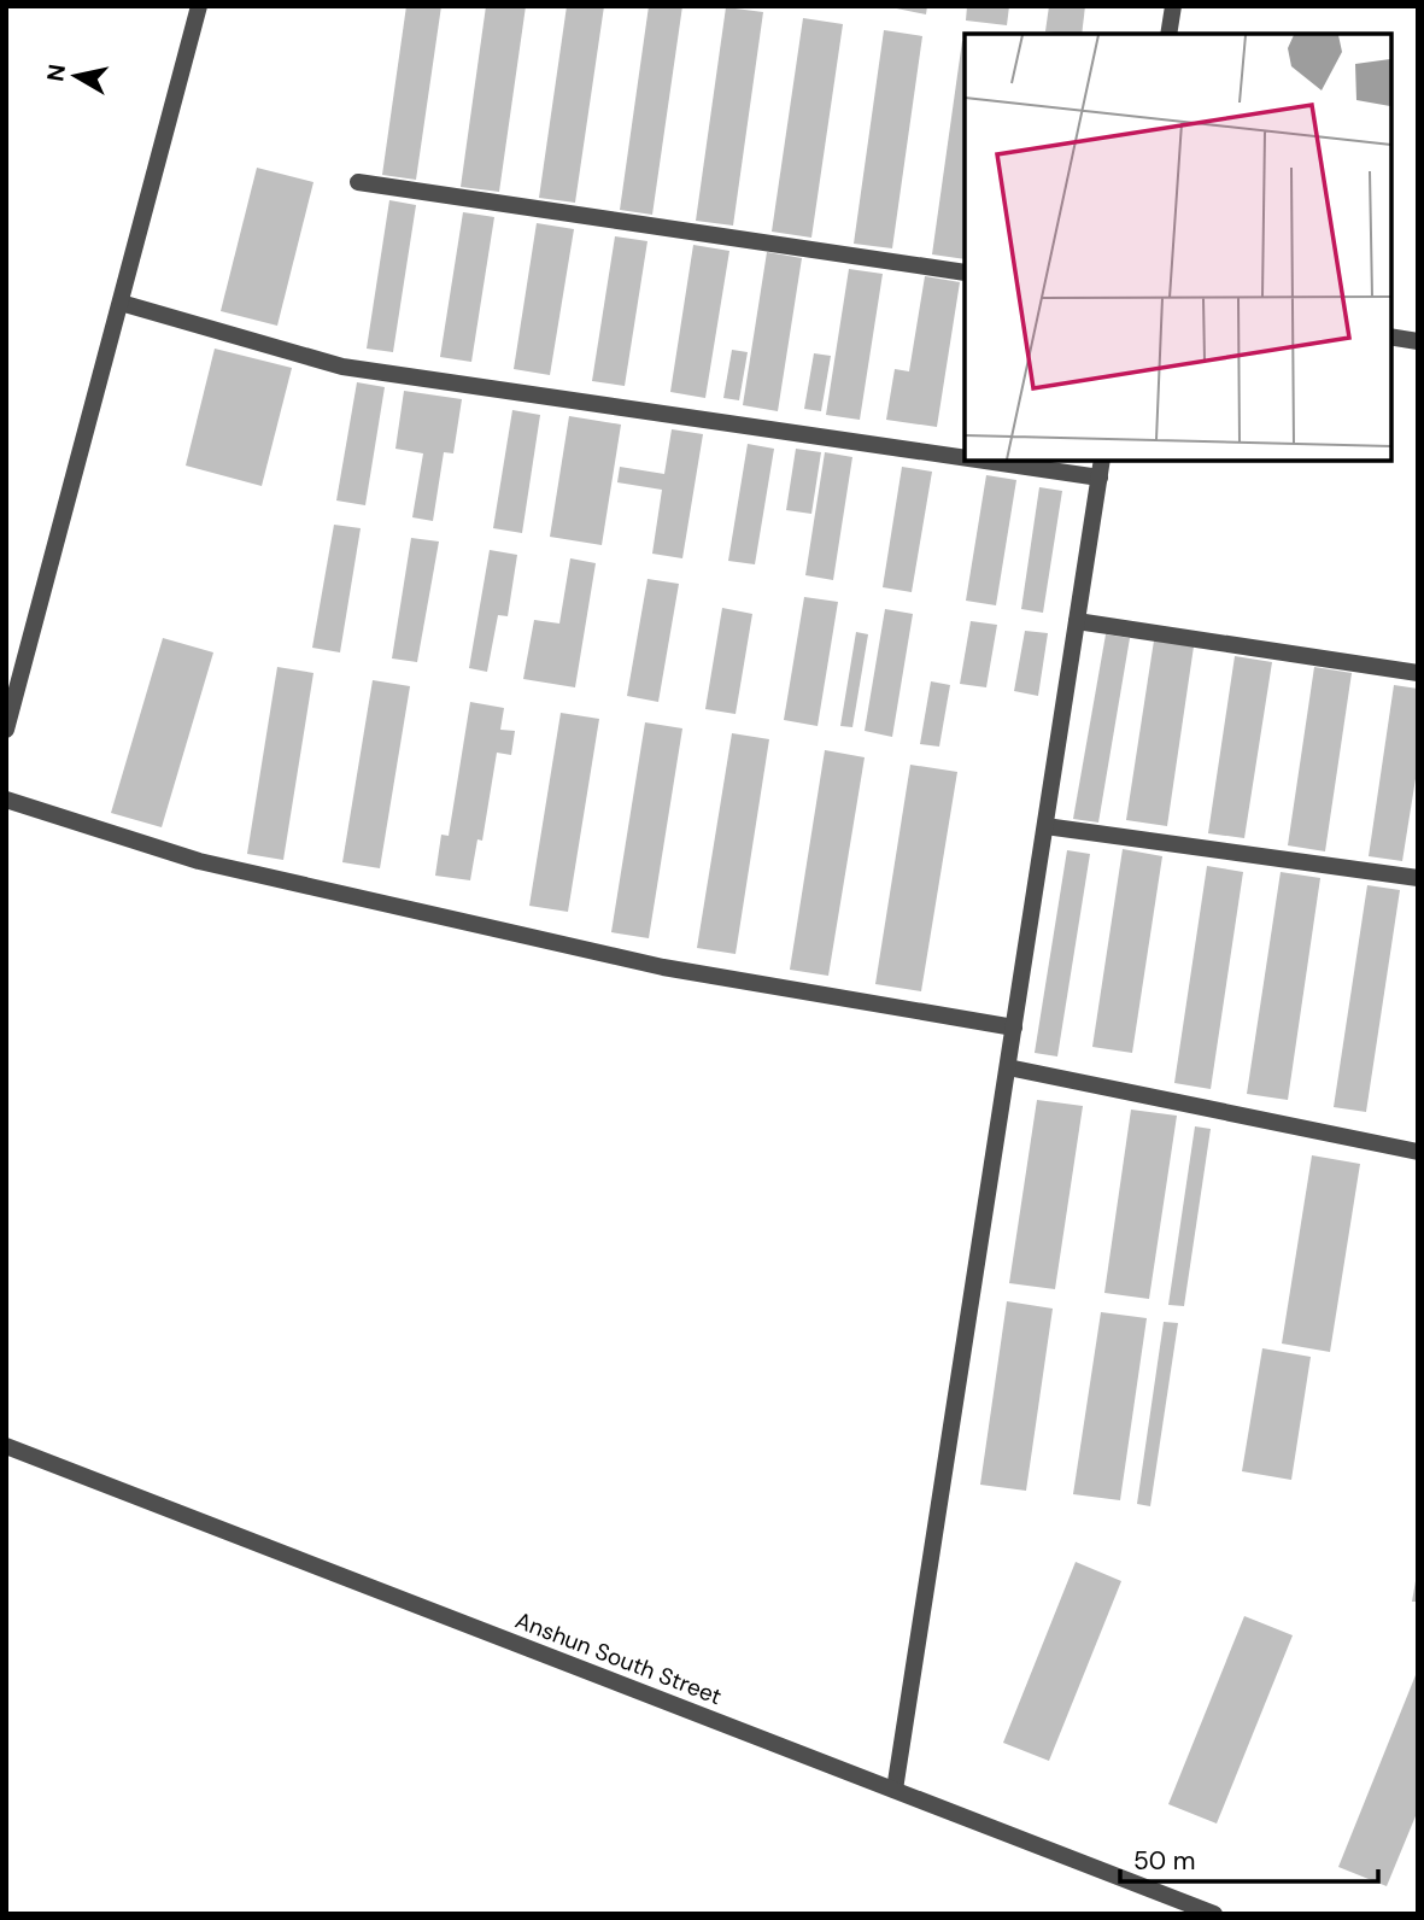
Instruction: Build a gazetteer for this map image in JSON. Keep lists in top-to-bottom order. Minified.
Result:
{"streets":{"street":["Anshun South Street"]},"scale_bar":"50 m","north":"left"}
